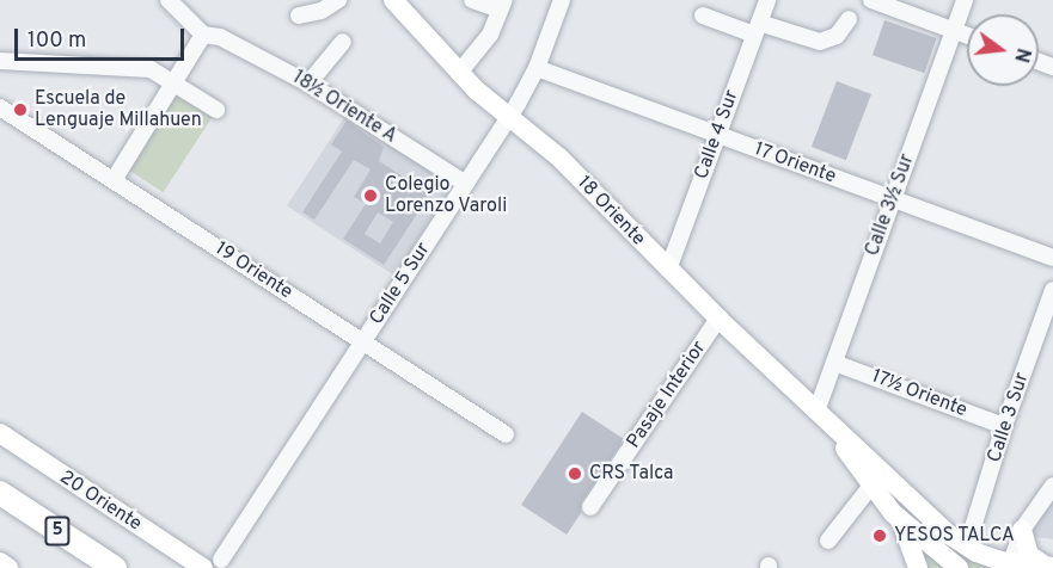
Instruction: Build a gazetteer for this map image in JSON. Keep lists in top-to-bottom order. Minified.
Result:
{"streets":{"highway":["5"],"main road":["18 Oriente","20 Oriente"],"street":["18½ Oriente A","Calle 4 Sur","17 Oriente","Calle 3½ Sur","19 Oriente","Calle 5 Sur","17½ Oriente","Pasaje Interior","Calle 3 Sur"]},"crossings":[["18½ Oriente A","Calle 5 Sur"],["Calle 4 Sur","17 Oriente"],["Calle 4 Sur","18 Oriente"],["17 Oriente","Calle 3½ Sur"],["17 Oriente","Calle 5 Sur"],["Calle 3½ Sur","18 Oriente"],["Calle 3½ Sur","17½ Oriente"],["18 Oriente","Calle 5 Sur"],["18 Oriente","Pasaje Interior"],["18 Oriente","Calle 3 Sur"],["19 Oriente","Calle 5 Sur"],["17½ Oriente","Calle 3 Sur"]],"places":["Escuela de Lenguaje Millahuen","Colegio Lorenzo Varoli","CRS Talca","YESOS TALCA"],"scale_bar":"100 m","north":"right"}
